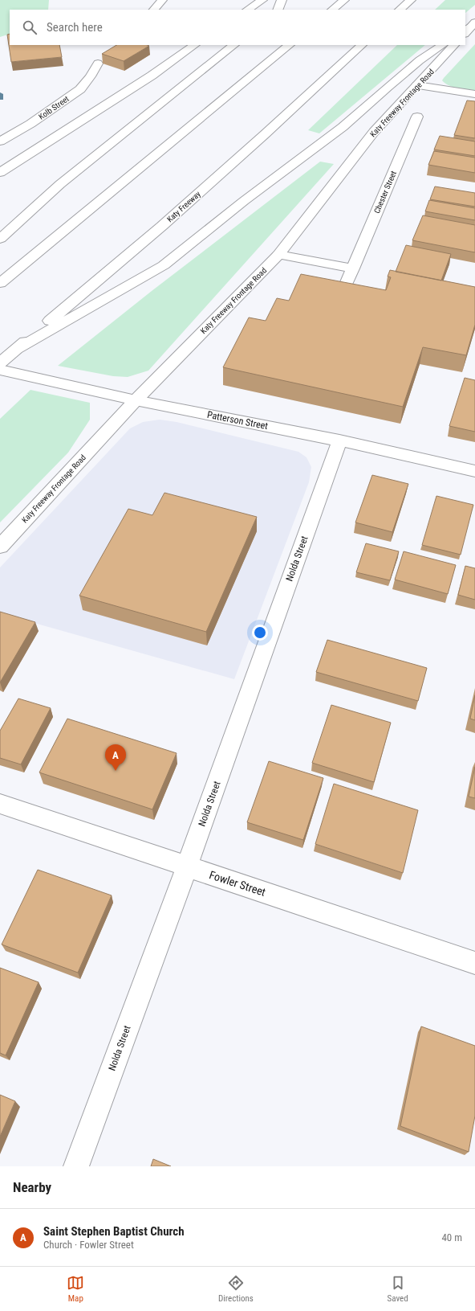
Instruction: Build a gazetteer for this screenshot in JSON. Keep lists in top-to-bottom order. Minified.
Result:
{"streets":{"main road":["Katy Freeway Frontage Road","Kolb Street","Chester Street","Katy Freeway","Patterson Street","Nolda Street","Fowler Street"]},"crossings":[["Katy Freeway Frontage Road","Patterson Street"],["Patterson Street","Nolda Street"],["Nolda Street","Fowler Street"]],"page":{"search":"Search here","pins":"A","heading":"Nearby","list":[{"mark":"A","name":"Saint Stephen Baptist Church","note":"Church · Fowler Street","value":"40 m"}],"nav":["Map","Directions","Saved"]}}
